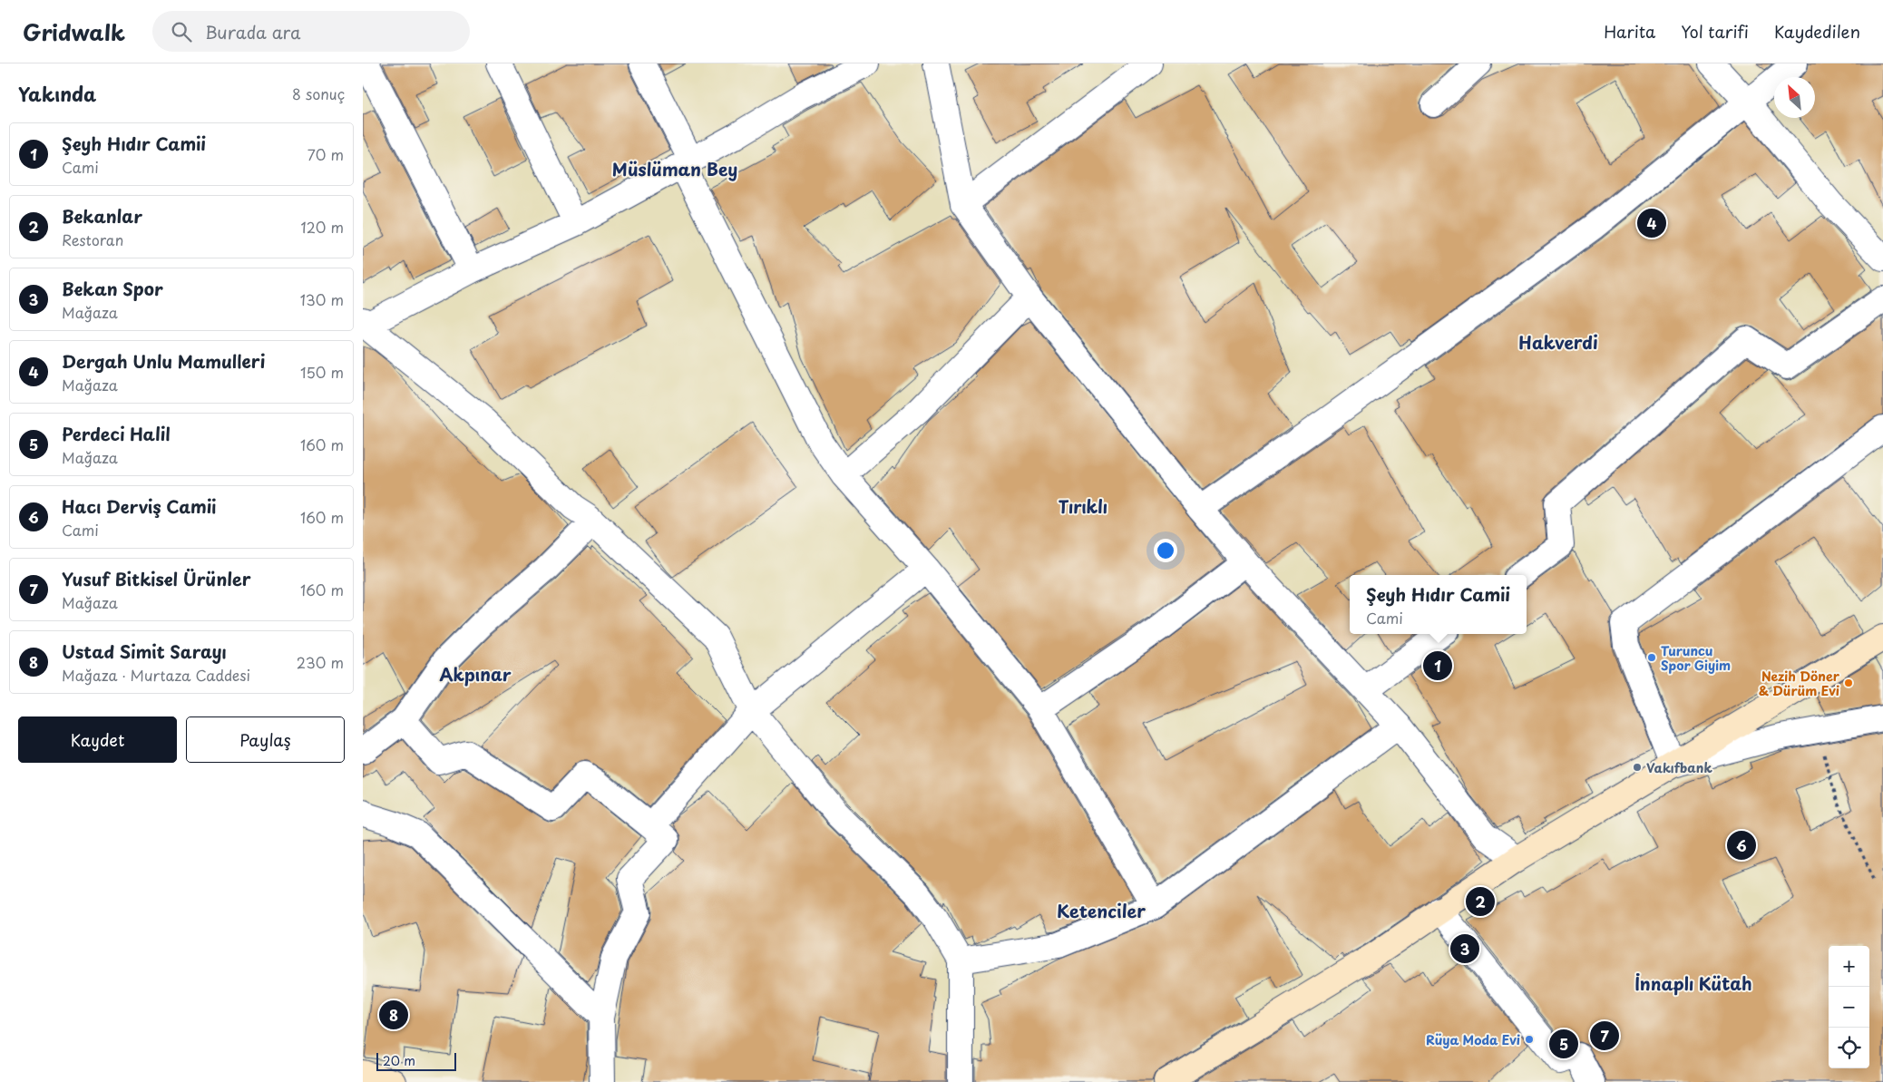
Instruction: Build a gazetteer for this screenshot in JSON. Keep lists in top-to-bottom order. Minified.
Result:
{"districts":["Müslüman Bey","Hakverdi","Tırıklı","Akpınar","Ketenciler","İnnaplı Kütah"],"places":["Turuncu Spor Giyim","Nezih Döner & Dürüm Evi","Vakıfbank","Rüya Moda Evi"],"scale_bar":"20 m","north":"top left","page":{"header":"Gridwalk","search":"Burada ara","nav":["Harita","Yol tarifi","Kaydedilen"],"heading":["Yakında","8 sonuç"],"list":[{"mark":"1","name":"Şeyh Hıdır Camii","note":"Cami","value":"70 m"},{"mark":"2","name":"Bekanlar","note":"Restoran","value":"120 m"},{"mark":"3","name":"Bekan Spor","note":"Mağaza","value":"130 m"},{"mark":"4","name":"Dergah Unlu Mamulleri","note":"Mağaza","value":"150 m"},{"mark":"5","name":"Perdeci Halil","note":"Mağaza","value":"160 m"},{"mark":"6","name":"Hacı Derviş Camii","note":"Cami","value":"160 m"},{"mark":"7","name":"Yusuf Bitkisel Ürünler","note":"Mağaza","value":"160 m"},{"mark":"8","name":"Ustad Simit Sarayı","note":"Mağaza · Murtaza Caddesi","value":"230 m"}],"pins":["4","1","6","2","3","8","7","5"],"popup":["Şeyh Hıdır Camii","Cami"],"buttons":["Kaydet","Paylaş"],"map_buttons":["+","−"],"scale":"20 m"}}
